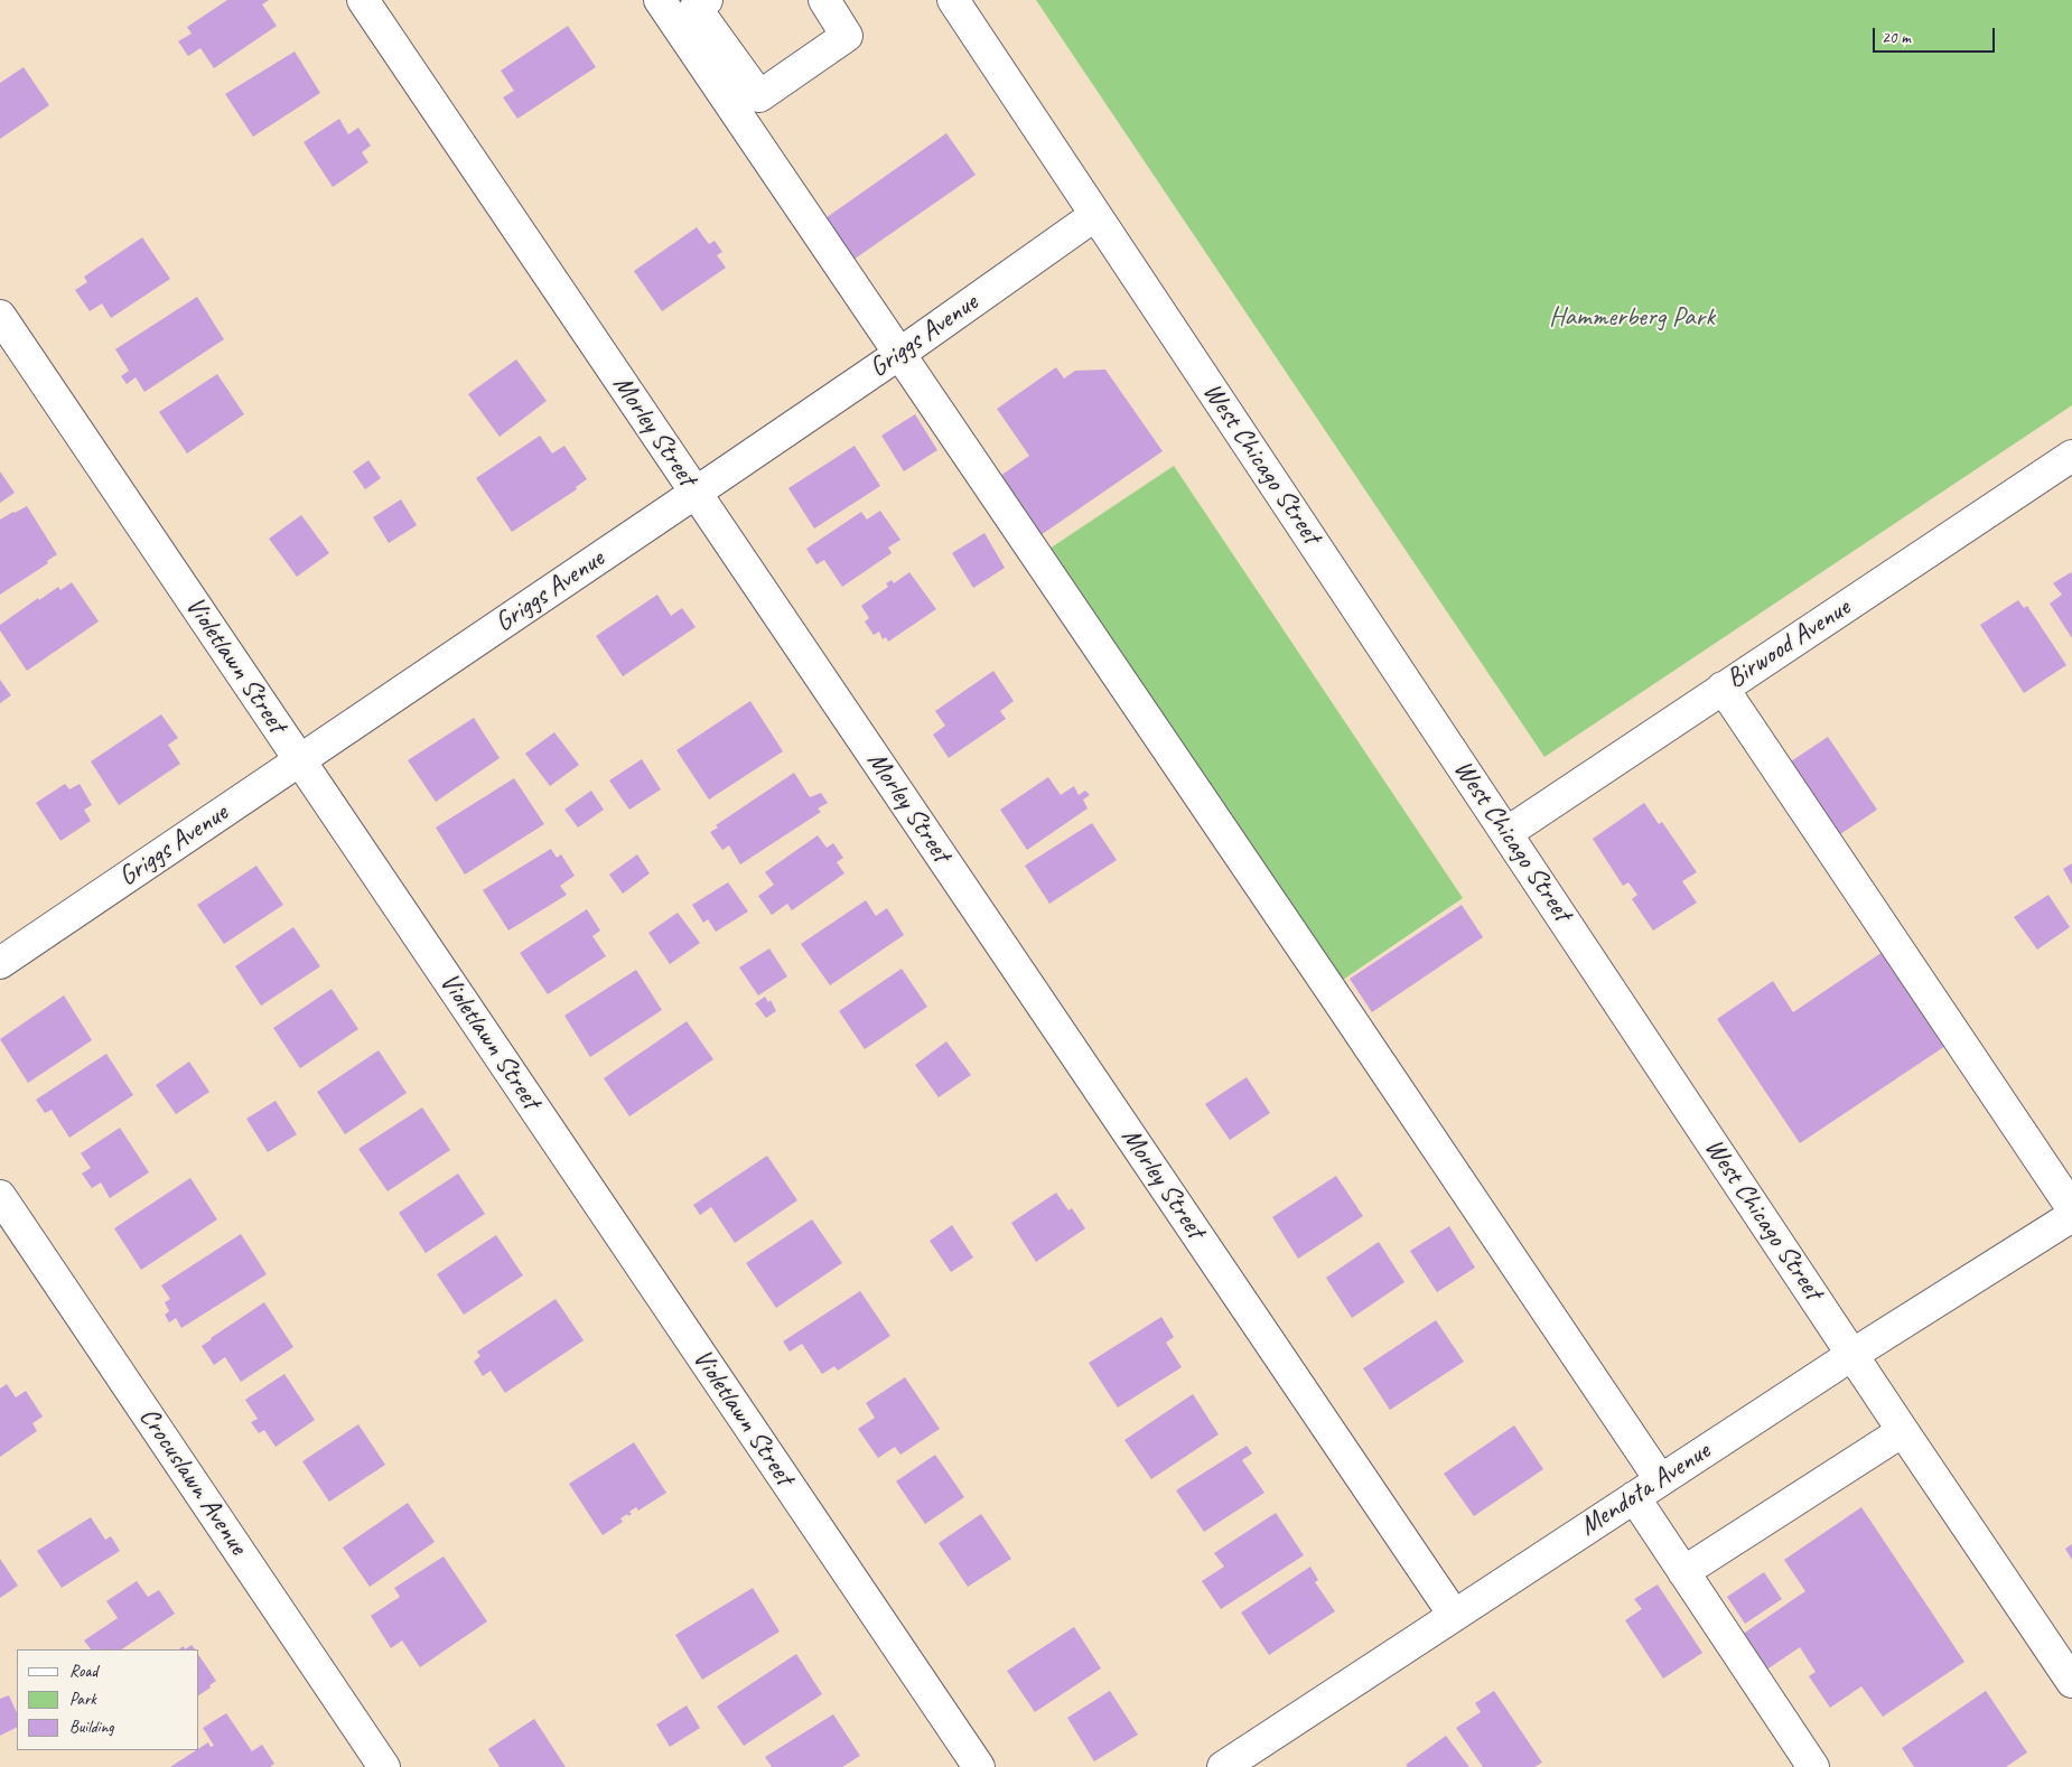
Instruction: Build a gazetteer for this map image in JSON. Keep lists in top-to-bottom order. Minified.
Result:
{"streets":{"street":["Griggs Avenue","Morley Street","West Chicago Street","Birwood Avenue","Violetlawn Street","Crocuslawn Avenue","Mendota Avenue"]},"crossings":[["Griggs Avenue","Morley Street"],["Griggs Avenue","West Chicago Street"],["Griggs Avenue","Violetlawn Street"],["Morley Street","Mendota Avenue"],["West Chicago Street","Birwood Avenue"],["West Chicago Street","Mendota Avenue"]],"parks":["Hammerberg Park"],"legend":["Road","Park","Building"],"scale_bar":"20 m"}
